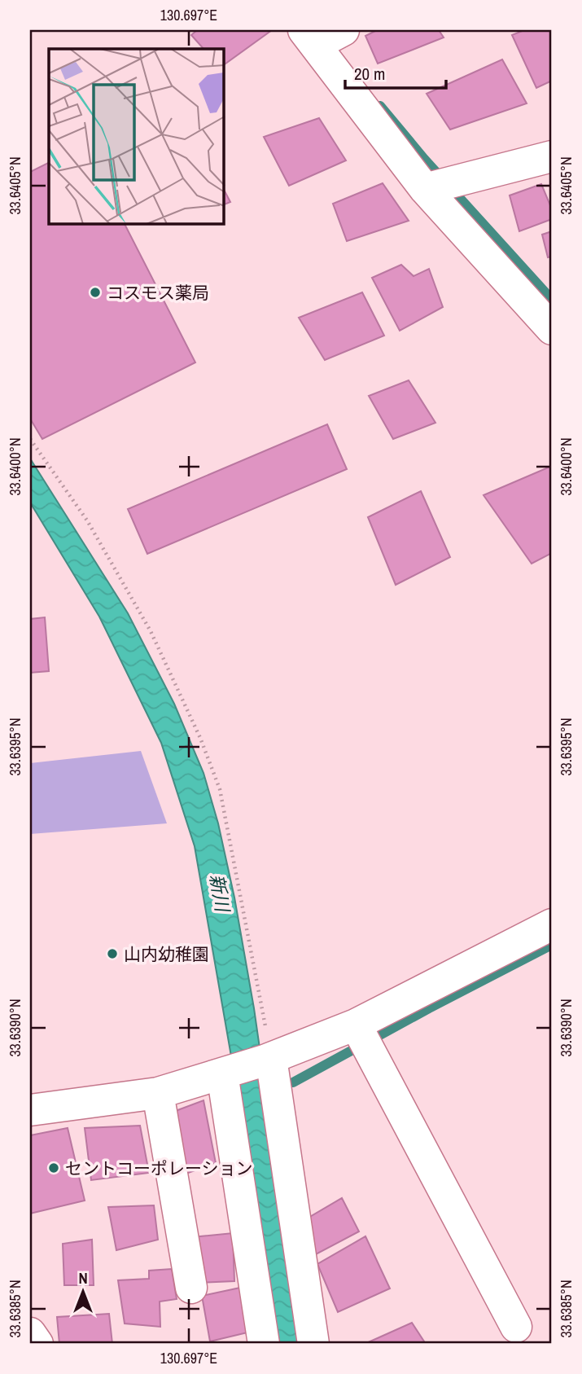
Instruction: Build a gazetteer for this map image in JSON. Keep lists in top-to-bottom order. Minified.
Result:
{"water":["新川"],"places":["コスモス薬局","山内幼稚園","セントコーポレーション"],"scale_bar":"20 m","north":"top","coordinates":["130.697°E","33.6405°N","33.6400°N","33.6395°N","33.6390°N","33.6385°N"]}
